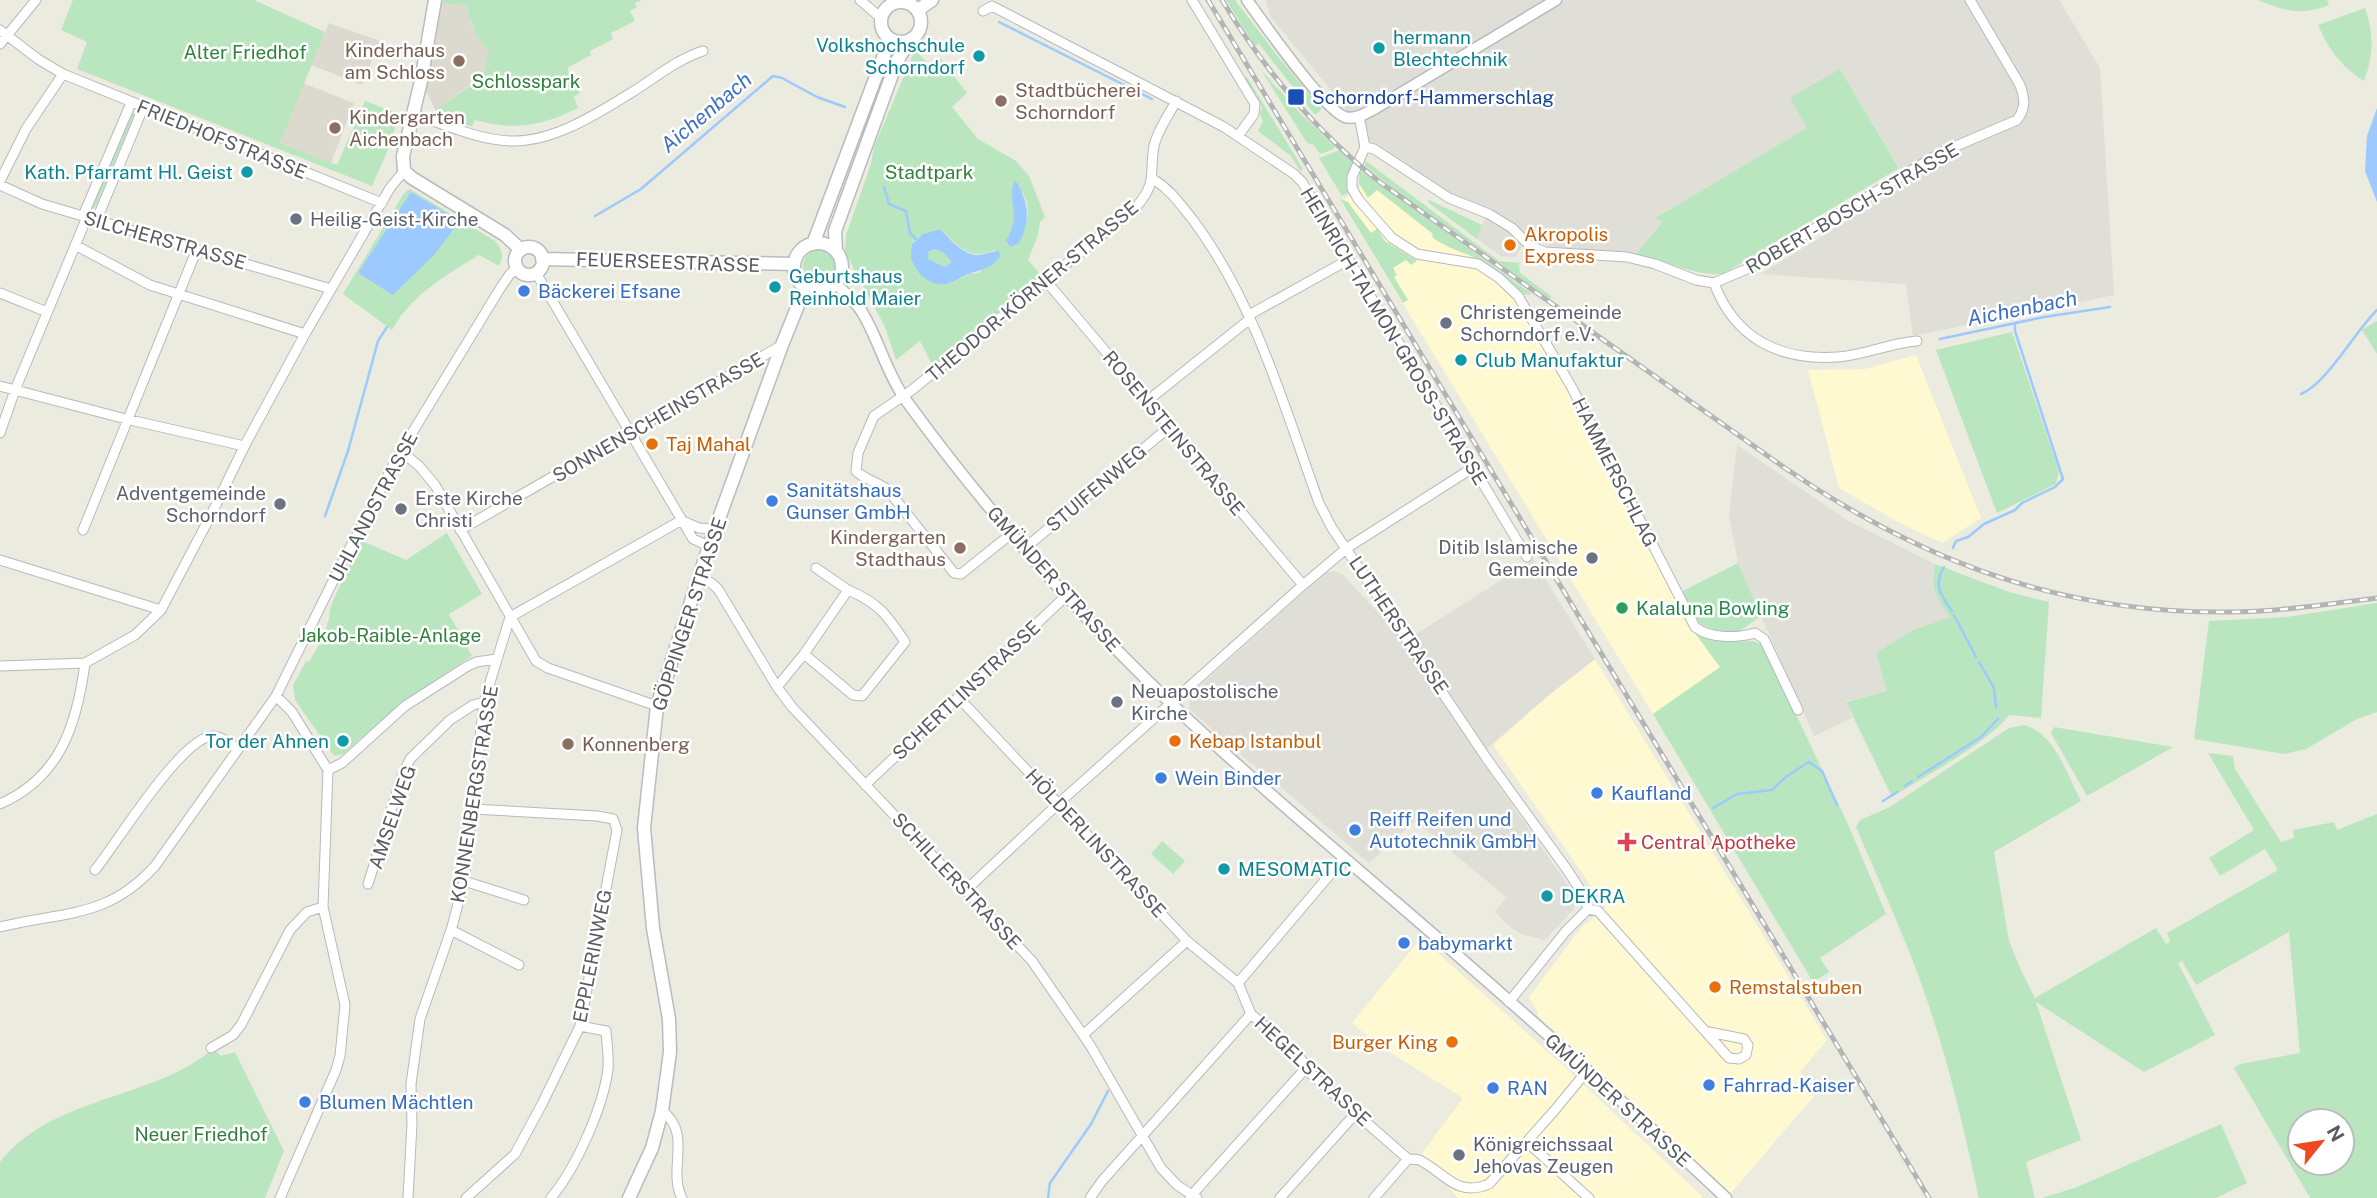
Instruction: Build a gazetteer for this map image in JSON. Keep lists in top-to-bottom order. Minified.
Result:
{"streets":{"main road":["FEUERSEESTRASSE","GÖPPINGER STRASSE"],"street":["FRIEDHOFSTRASSE","ROBERT-BOSCH-STRASSE","SILCHERSTRASSE","THEODOR-KÖRNER-STRASSE","HEINRICH-TALMON-GROSS-STRASSE","SONNENSCHEINSTRASSE","ROSENSTEINSTRASSE","HAMMERSCHLAG","STUIFENWEG","UHLANDSTRASSE","GMÜNDER STRASSE","LUTHERSTRASSE","SCHERTLINSTRASSE","KONNENBERGSTRASSE","AMSELWEG","HÖLDERLINSTRASSE","SCHILLERSTRASSE","EPPLERINWEG","HEGELSTRASSE"]},"crossings":[["FEUERSEESTRASSE","UHLANDSTRASSE"],["FEUERSEESTRASSE","GMÜNDER STRASSE"],["FEUERSEESTRASSE","GÖPPINGER STRASSE"],["THEODOR-KÖRNER-STRASSE","ROSENSTEINSTRASSE"],["THEODOR-KÖRNER-STRASSE","GMÜNDER STRASSE"],["THEODOR-KÖRNER-STRASSE","LUTHERSTRASSE"],["SONNENSCHEINSTRASSE","GÖPPINGER STRASSE"],["ROSENSTEINSTRASSE","STUIFENWEG"],["STUIFENWEG","GMÜNDER STRASSE"],["GMÜNDER STRASSE","GÖPPINGER STRASSE"],["GMÜNDER STRASSE","SCHERTLINSTRASSE"],["GMÜNDER STRASSE","HEGELSTRASSE"],["GÖPPINGER STRASSE","SCHILLERSTRASSE"],["SCHERTLINSTRASSE","HÖLDERLINSTRASSE"],["SCHERTLINSTRASSE","SCHILLERSTRASSE"],["KONNENBERGSTRASSE","AMSELWEG"],["KONNENBERGSTRASSE","EPPLERINWEG"],["HÖLDERLINSTRASSE","HEGELSTRASSE"]],"water":["Aichenbach"],"parks":["Alter Friedhof","Schlosspark","Stadtpark","Jakob-Raible-Anlage","Neuer Friedhof"],"places":{"other":["hermann Blechtechnik","Volkshochschule Schorndorf","Kinderhaus am Schloss","Stadtbücherei Schorndorf","Kindergarten Aichenbach","Kath. Pfarramt Hl. Geist","Heilig-Geist-Kirche","Akropolis Express","Geburtshaus Reinhold Maier","Bäckerei Efsane","Christengemeinde Schorndorf e.V.","Club Manufaktur","Taj Mahal","Sanitätshaus Gunser GmbH","Adventgemeinde Schorndorf","Erste Kirche Christi","Kindergarten Stadthaus","Ditib Islamische Gemeinde","Kalaluna Bowling","Neuapostolische Kirche","Tor der Ahnen","Kebap Istanbul","Konnenberg","Wein Binder","Kaufland","Reiff Reifen und Autotechnik GmbH","MESOMATIC","DEKRA","babymarkt","Remstalstuben","Burger King","Fahrrad-Kaiser","RAN","Blumen Mächtlen","Königreichssaal Jehovas Zeugen"],"transit":["Schorndorf-Hammerschlag"],"health":["Central Apotheke"]},"north":"top right"}
